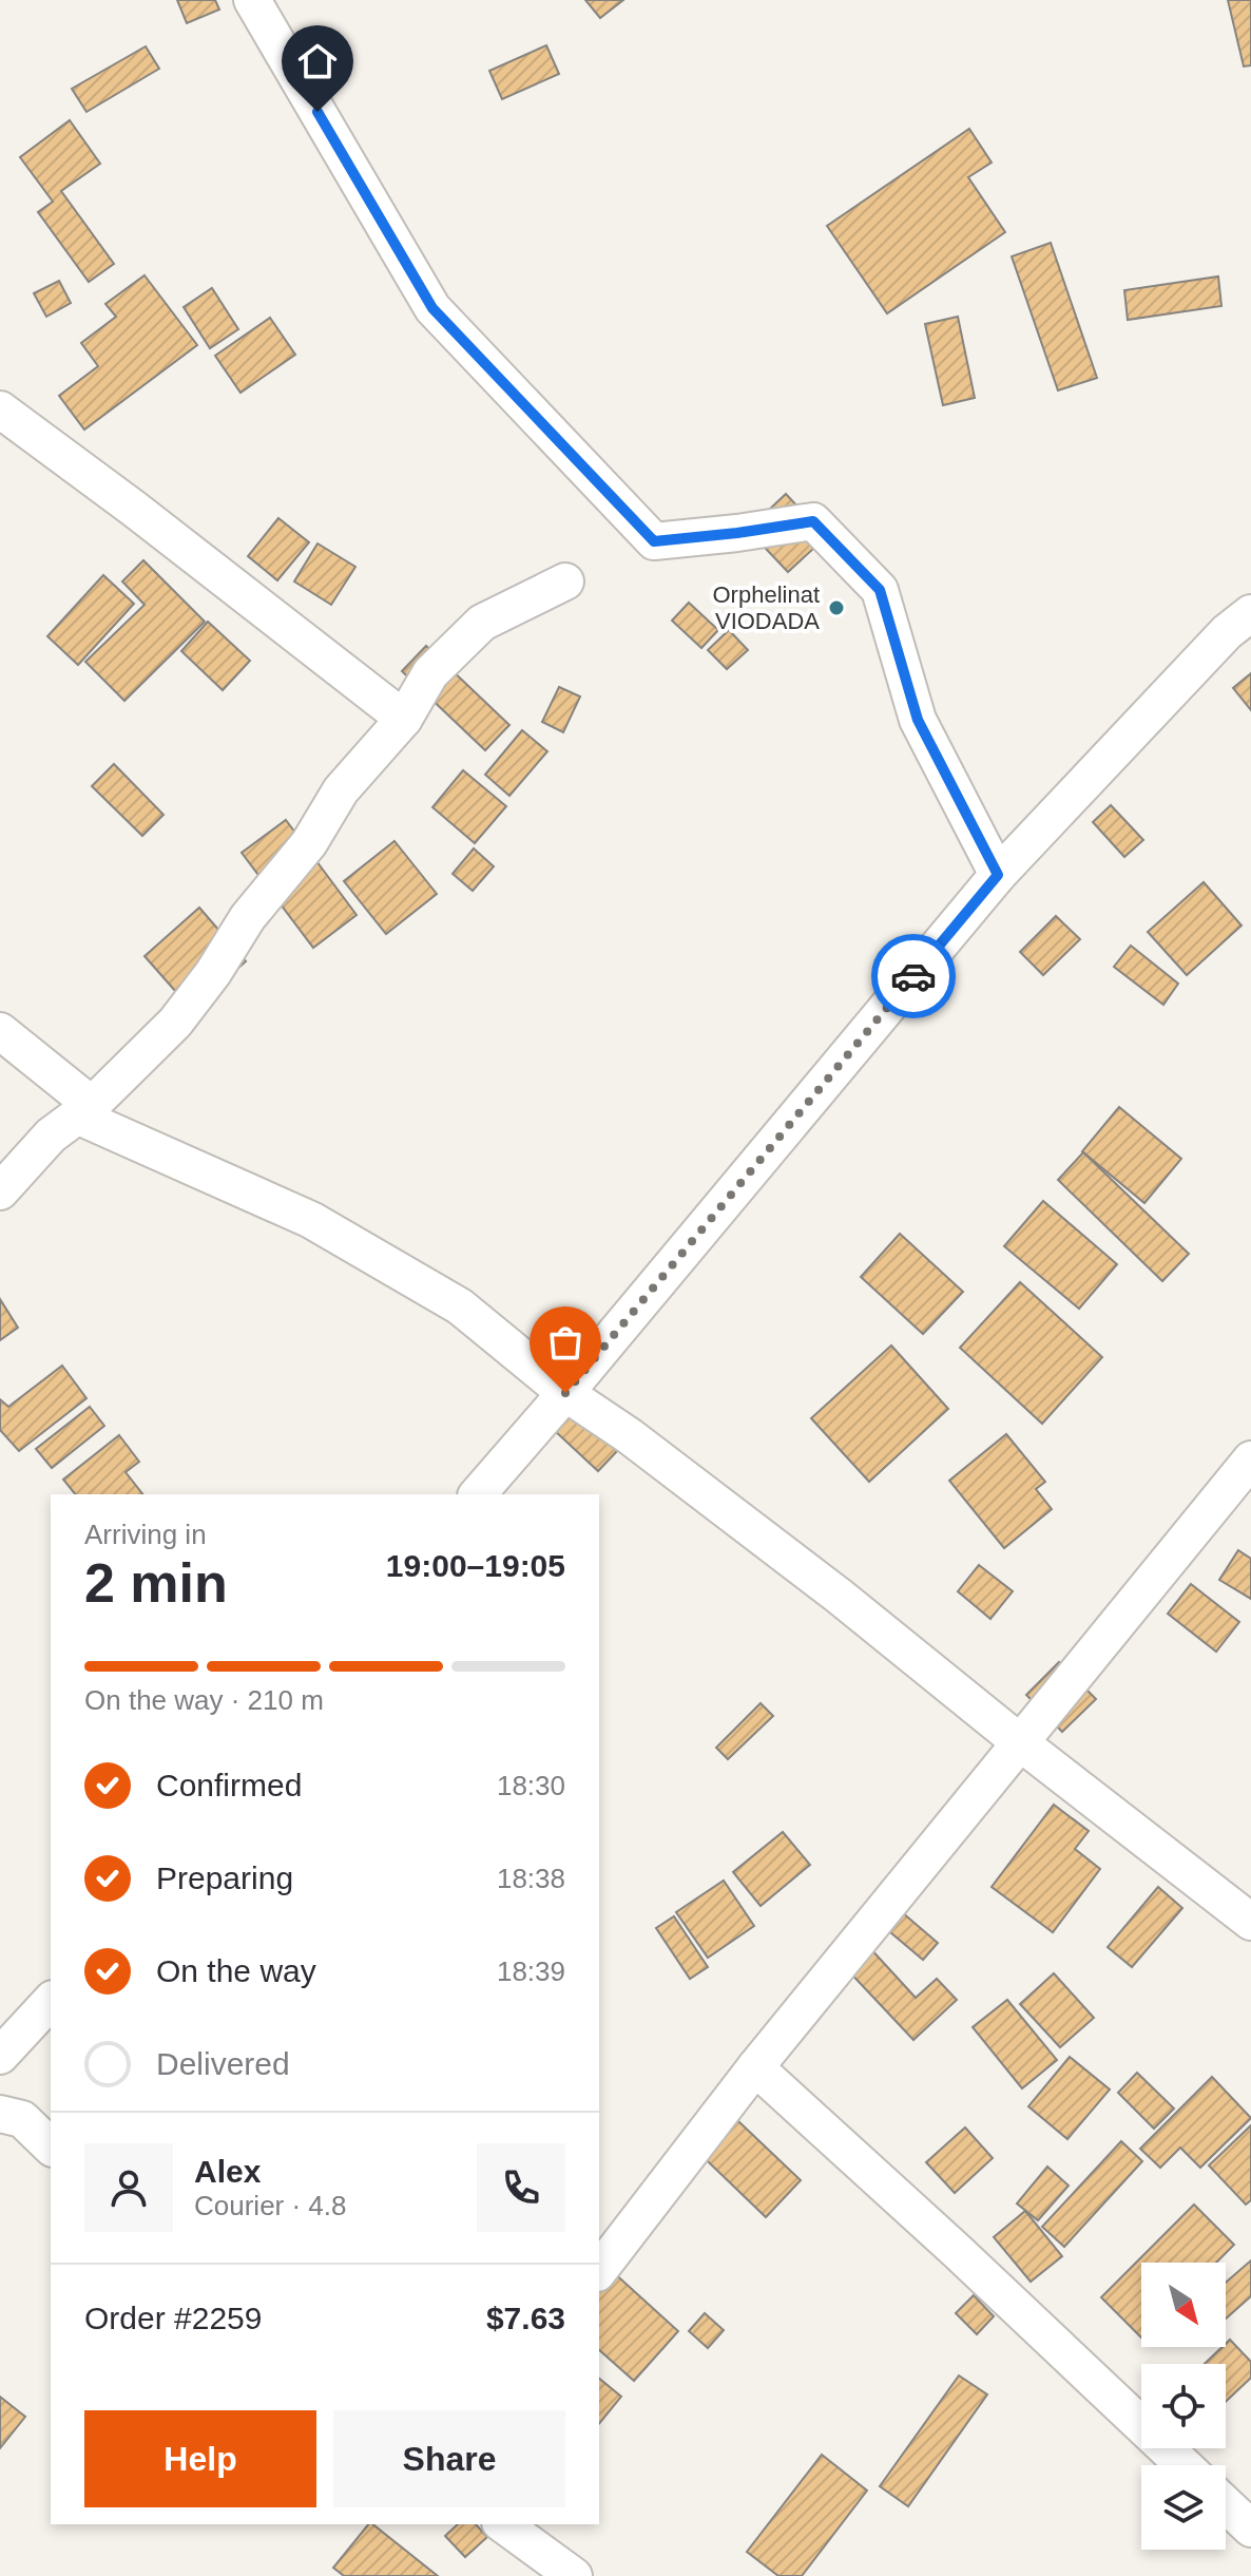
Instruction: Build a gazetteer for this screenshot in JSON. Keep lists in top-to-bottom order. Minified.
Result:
{"places":["Orphelinat VIODADA"],"north":"bottom right","page":{"heading":["2 min","Arriving in","19:00–19:05"],"panel":["Alex","Courier · 4.8","Order #2259","$7.63"],"bar":"On the way · 210 m","list":[["Confirmed","18:30"],["Preparing","18:38"],["On the way","18:39"],"Delivered"],"buttons":["Help","Share"]}}
